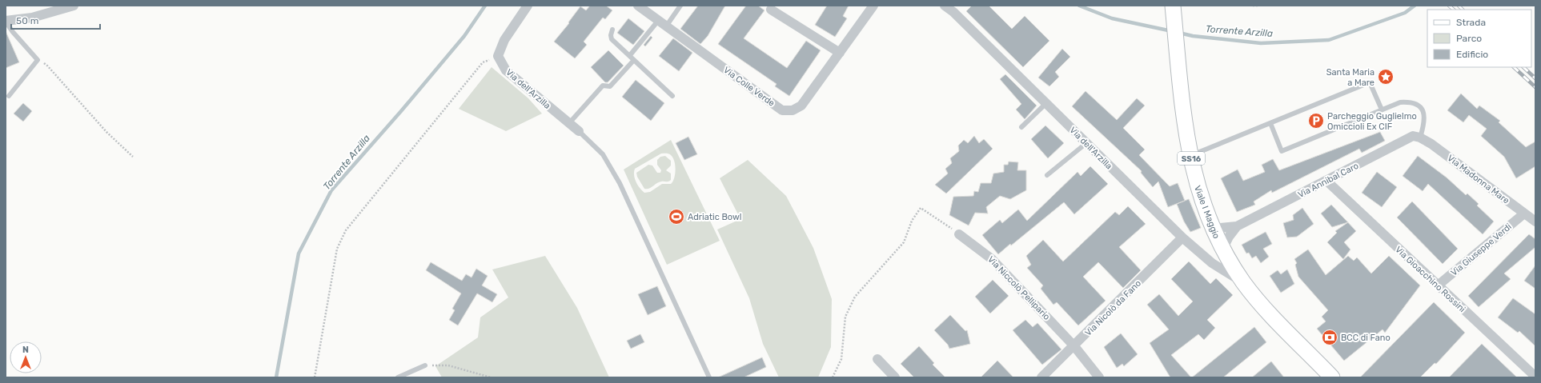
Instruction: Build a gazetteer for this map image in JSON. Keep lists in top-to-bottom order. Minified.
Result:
{"streets":{"main road":["SS16","Viale I Maggio"],"street":["Via Colle Verde","Via dell'Arzilla","Via Madonna Mare","Via Annibal Caro","Via Giuseppe Verdi","Via Gioacchino Rossini","Via Niccolò Pellipario","Via Nicolò da Fano"]},"crossings":[["Via dell'Arzilla","Viale I Maggio"],["Via dell'Arzilla","Via Nicolò da Fano"],["Via Madonna Mare","Via Annibal Caro"],["Via Madonna Mare","Via Giuseppe Verdi"],["Via Annibal Caro","Viale I Maggio"],["Via Annibal Caro","Via Gioacchino Rossini"],["Via Giuseppe Verdi","Via Gioacchino Rossini"],["Via Niccolò Pellipario","Via Nicolò da Fano"]],"water":["Torrente Arzilla"],"places":{"place":["Santa Maria a Mare"],"parking":["Parcheggio Guglielmo Omiccioli Ex CIF"],"sports":["Adriatic Bowl"],"bank":["BCC di Fano"]},"legend":["Strada","Parco","Edificio"],"scale_bar":"50 m","north":"top"}
